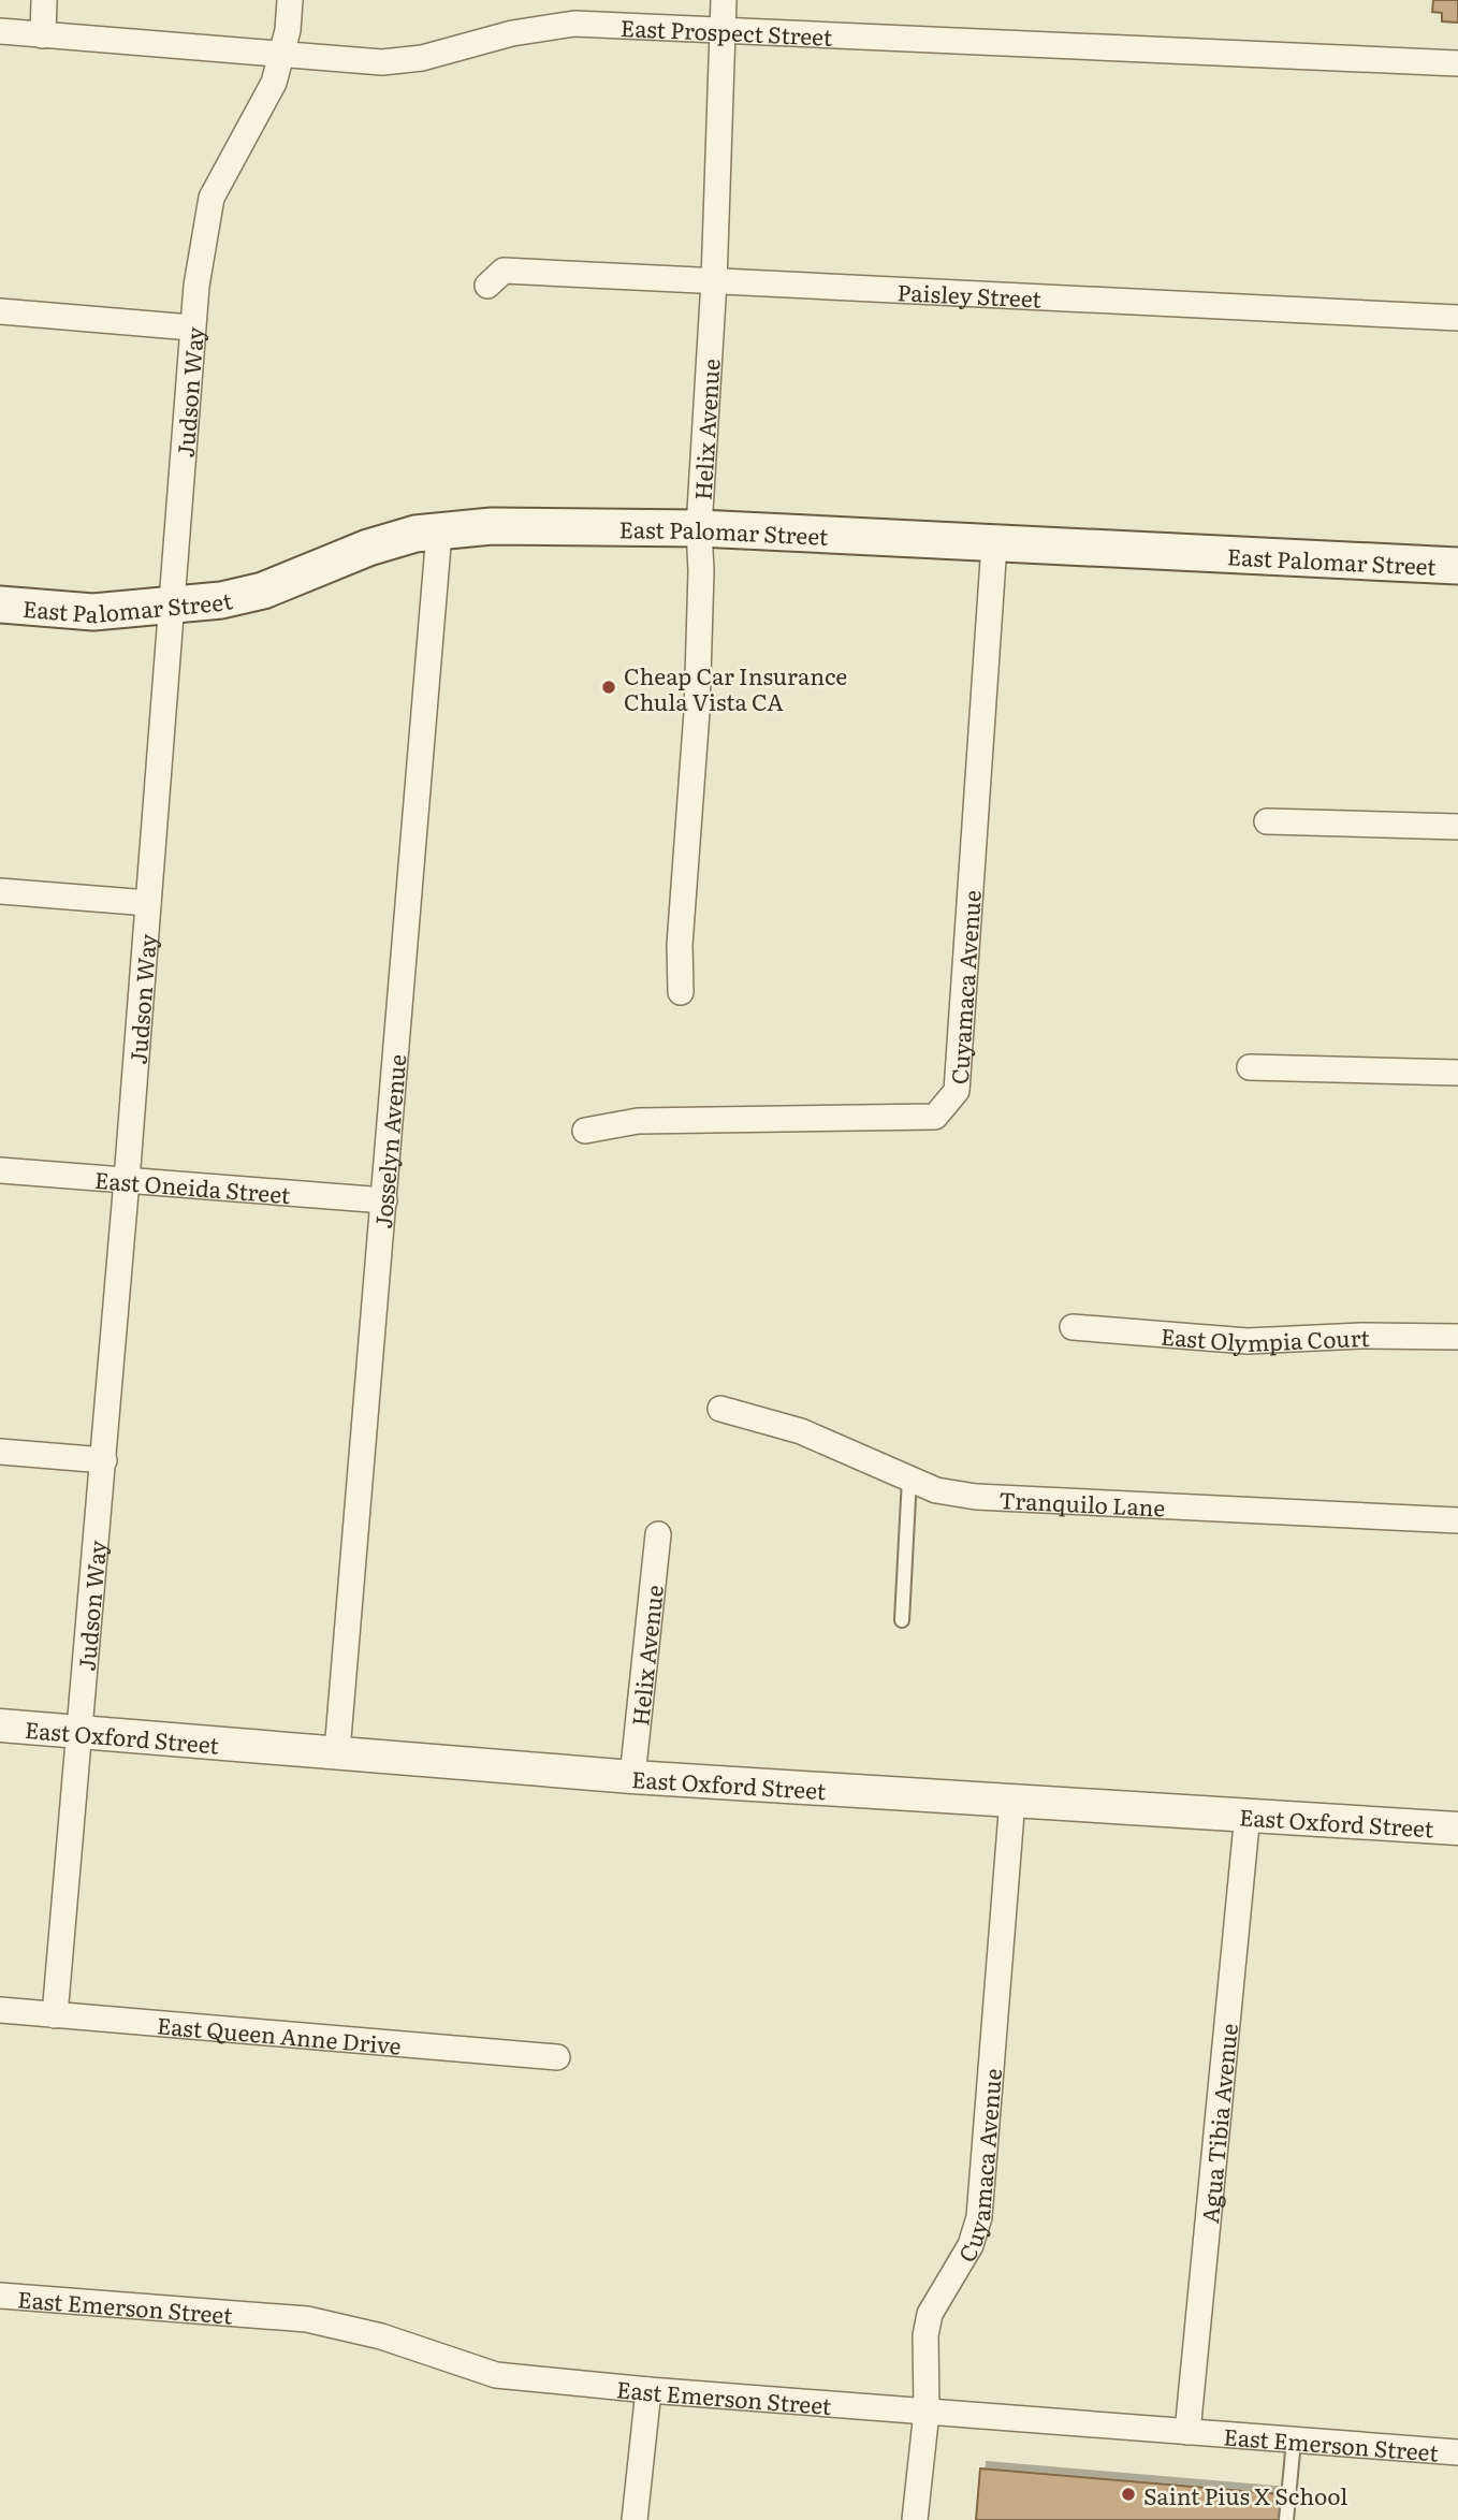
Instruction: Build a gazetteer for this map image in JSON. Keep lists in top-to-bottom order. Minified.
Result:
{"streets":{"main road":["East Palomar Street"],"street":["East Prospect Street","Paisley Street","Judson Way","Helix Avenue","Cuyamaca Avenue","Josselyn Avenue","East Oneida Street","East Olympia Court","Tranquilo Lane","East Oxford Street","East Queen Anne Drive","Agua Tibia Avenue","East Emerson Street"]},"crossings":[["East Prospect Street","Judson Way"],["East Prospect Street","Helix Avenue"],["Paisley Street","Helix Avenue"],["Judson Way","East Palomar Street"],["Judson Way","East Oneida Street"],["Judson Way","East Oxford Street"],["Judson Way","East Queen Anne Drive"],["Helix Avenue","East Palomar Street"],["Helix Avenue","East Oxford Street"],["East Palomar Street","Cuyamaca Avenue"],["East Palomar Street","Josselyn Avenue"],["Cuyamaca Avenue","East Oxford Street"],["Cuyamaca Avenue","East Emerson Street"],["Josselyn Avenue","East Oneida Street"],["Josselyn Avenue","East Oxford Street"],["East Oxford Street","Agua Tibia Avenue"],["Agua Tibia Avenue","East Emerson Street"]],"places":["Cheap Car Insurance Chula Vista CA","Saint Pius X School"]}
